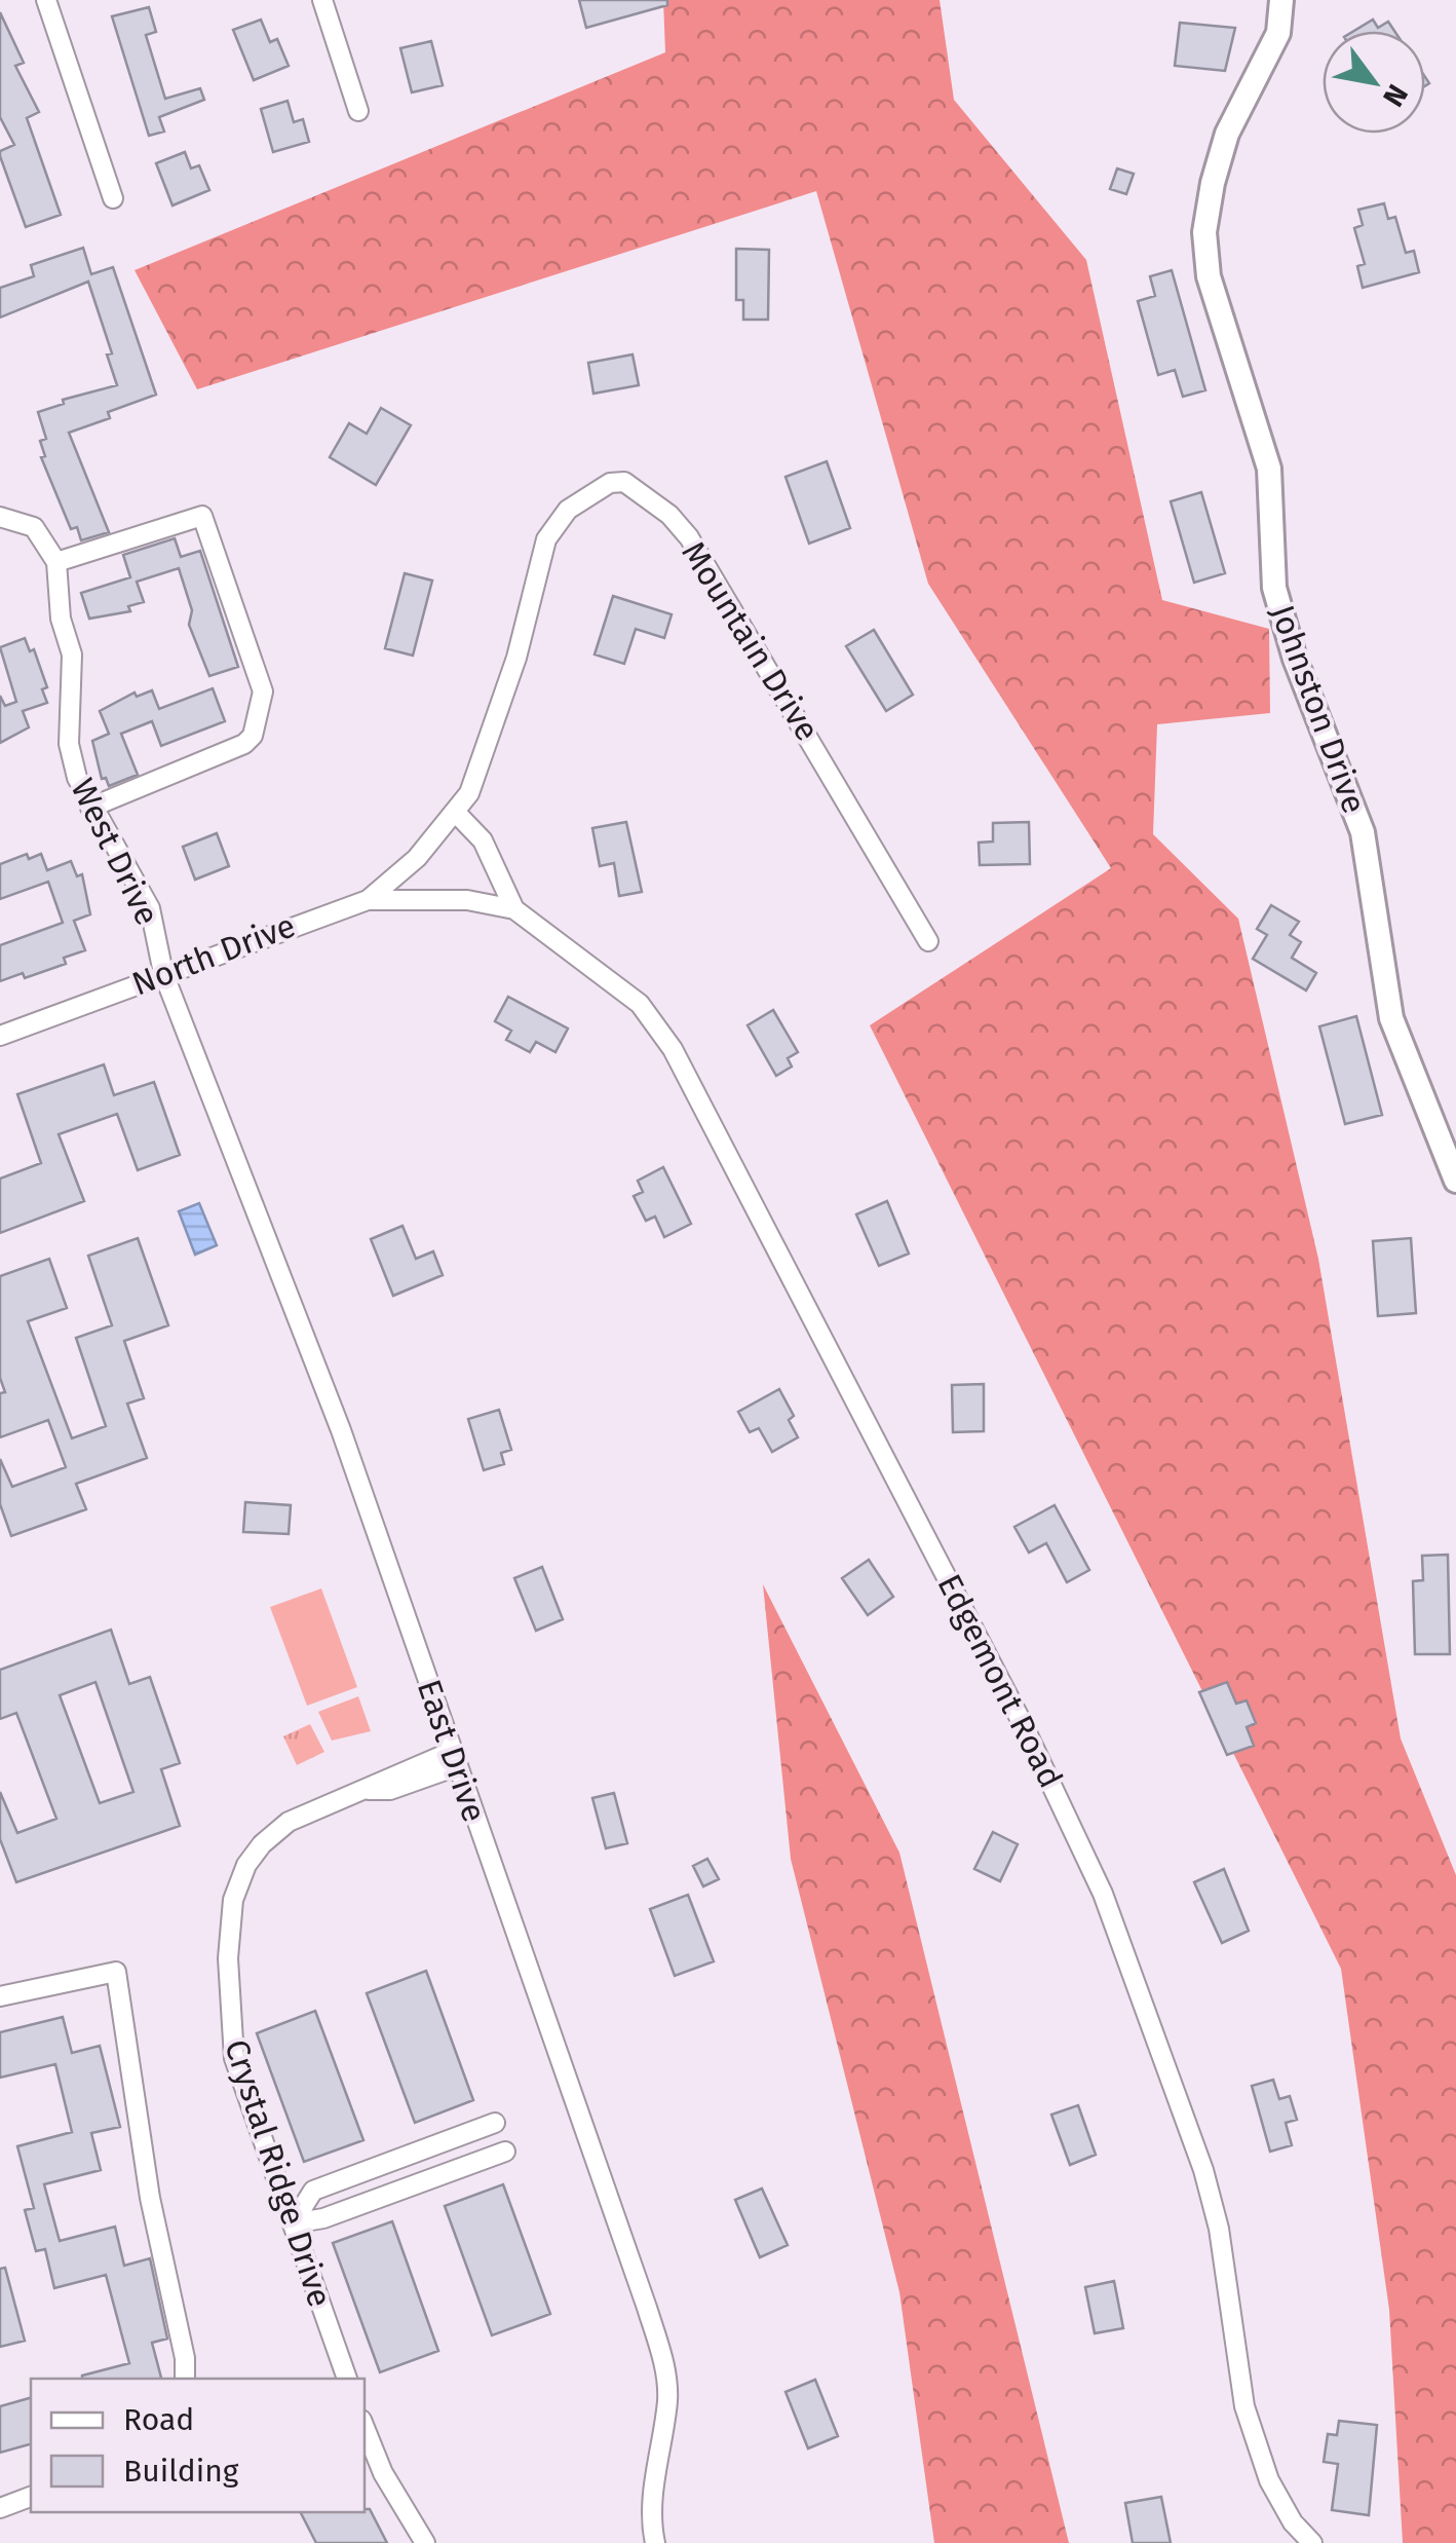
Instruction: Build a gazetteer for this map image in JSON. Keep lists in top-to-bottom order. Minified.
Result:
{"streets":{"street":["Mountain Drive","Johnston Drive","West Drive","North Drive","Edgemont Road","East Drive","Crystal Ridge Drive"]},"crossings":[["Mountain Drive","North Drive"],["Mountain Drive","Edgemont Road"],["West Drive","North Drive"],["West Drive","East Drive"],["North Drive","Edgemont Road"],["North Drive","East Drive"],["East Drive","Crystal Ridge Drive"]],"legend":["Road","Building"],"north":"bottom right"}
